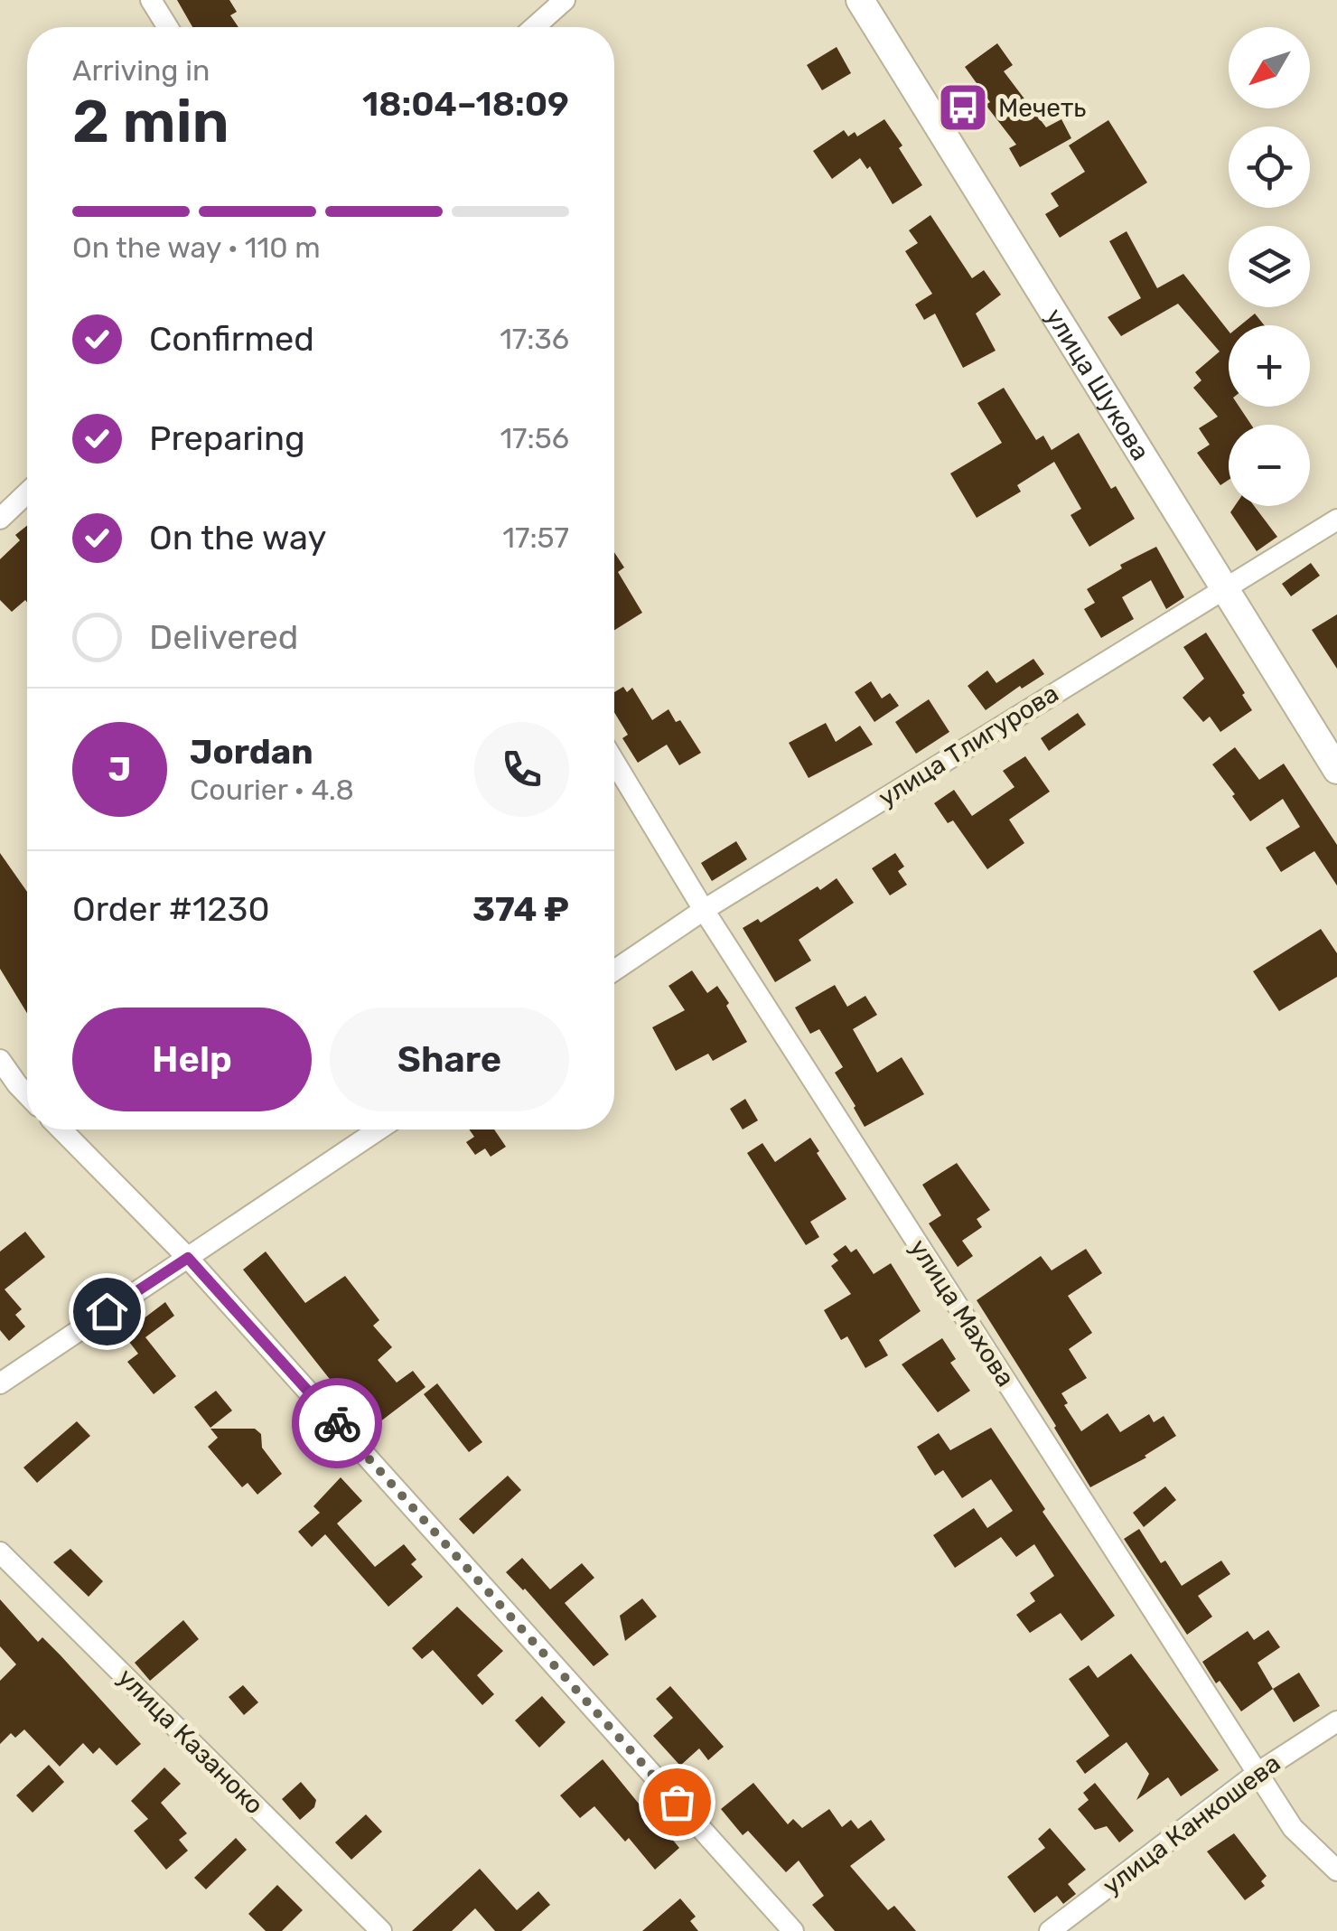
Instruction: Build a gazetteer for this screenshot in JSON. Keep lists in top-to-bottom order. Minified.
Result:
{"streets":{"main road":["улица Шукова"],"street":["улица Тлигурова","улица Махова","улица Казаноко","улица Канкошева"]},"crossings":[["улица Шукова","улица Тлигурова"],["улица Тлигурова","улица Махова"],["улица Махова","улица Канкошева"]],"places":{"bus stop":["Мечеть"]},"north":"bottom left","page":{"map_buttons":["+","−"],"heading":["2 min","Arriving in","18:04–18:09"],"panel":["Jordan","Courier · 4.8","Order #1230","374 ₽"],"bar":"On the way · 110 m","list":[["Confirmed","17:36"],["Preparing","17:56"],["On the way","17:57"],"Delivered"],"round":"J","buttons":["Help","Share"]}}
